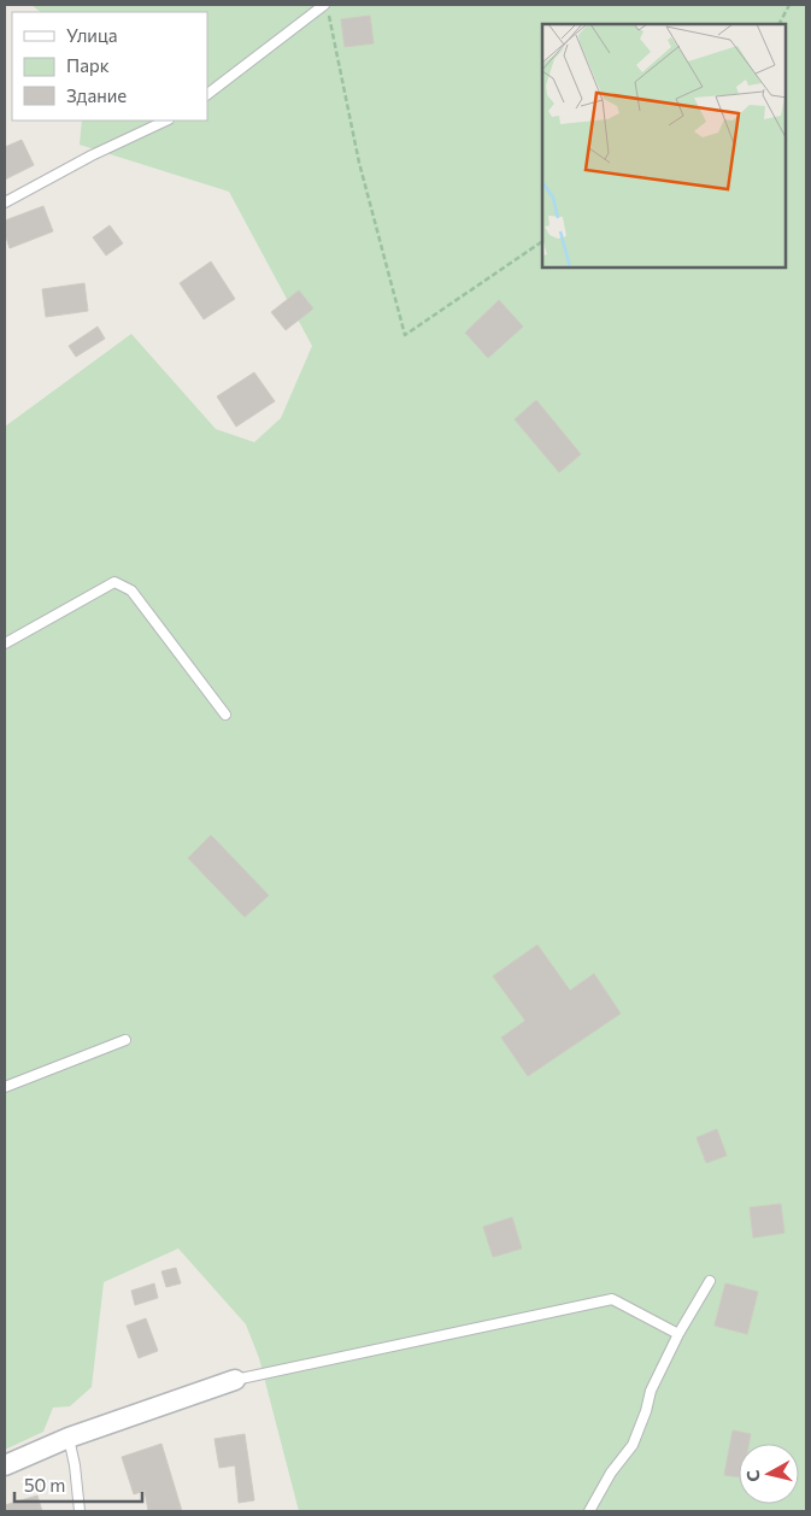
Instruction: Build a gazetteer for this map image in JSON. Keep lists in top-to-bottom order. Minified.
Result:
{"legend":["Улица","Парк","Здание"],"scale_bar":"50 m","north":"left"}
